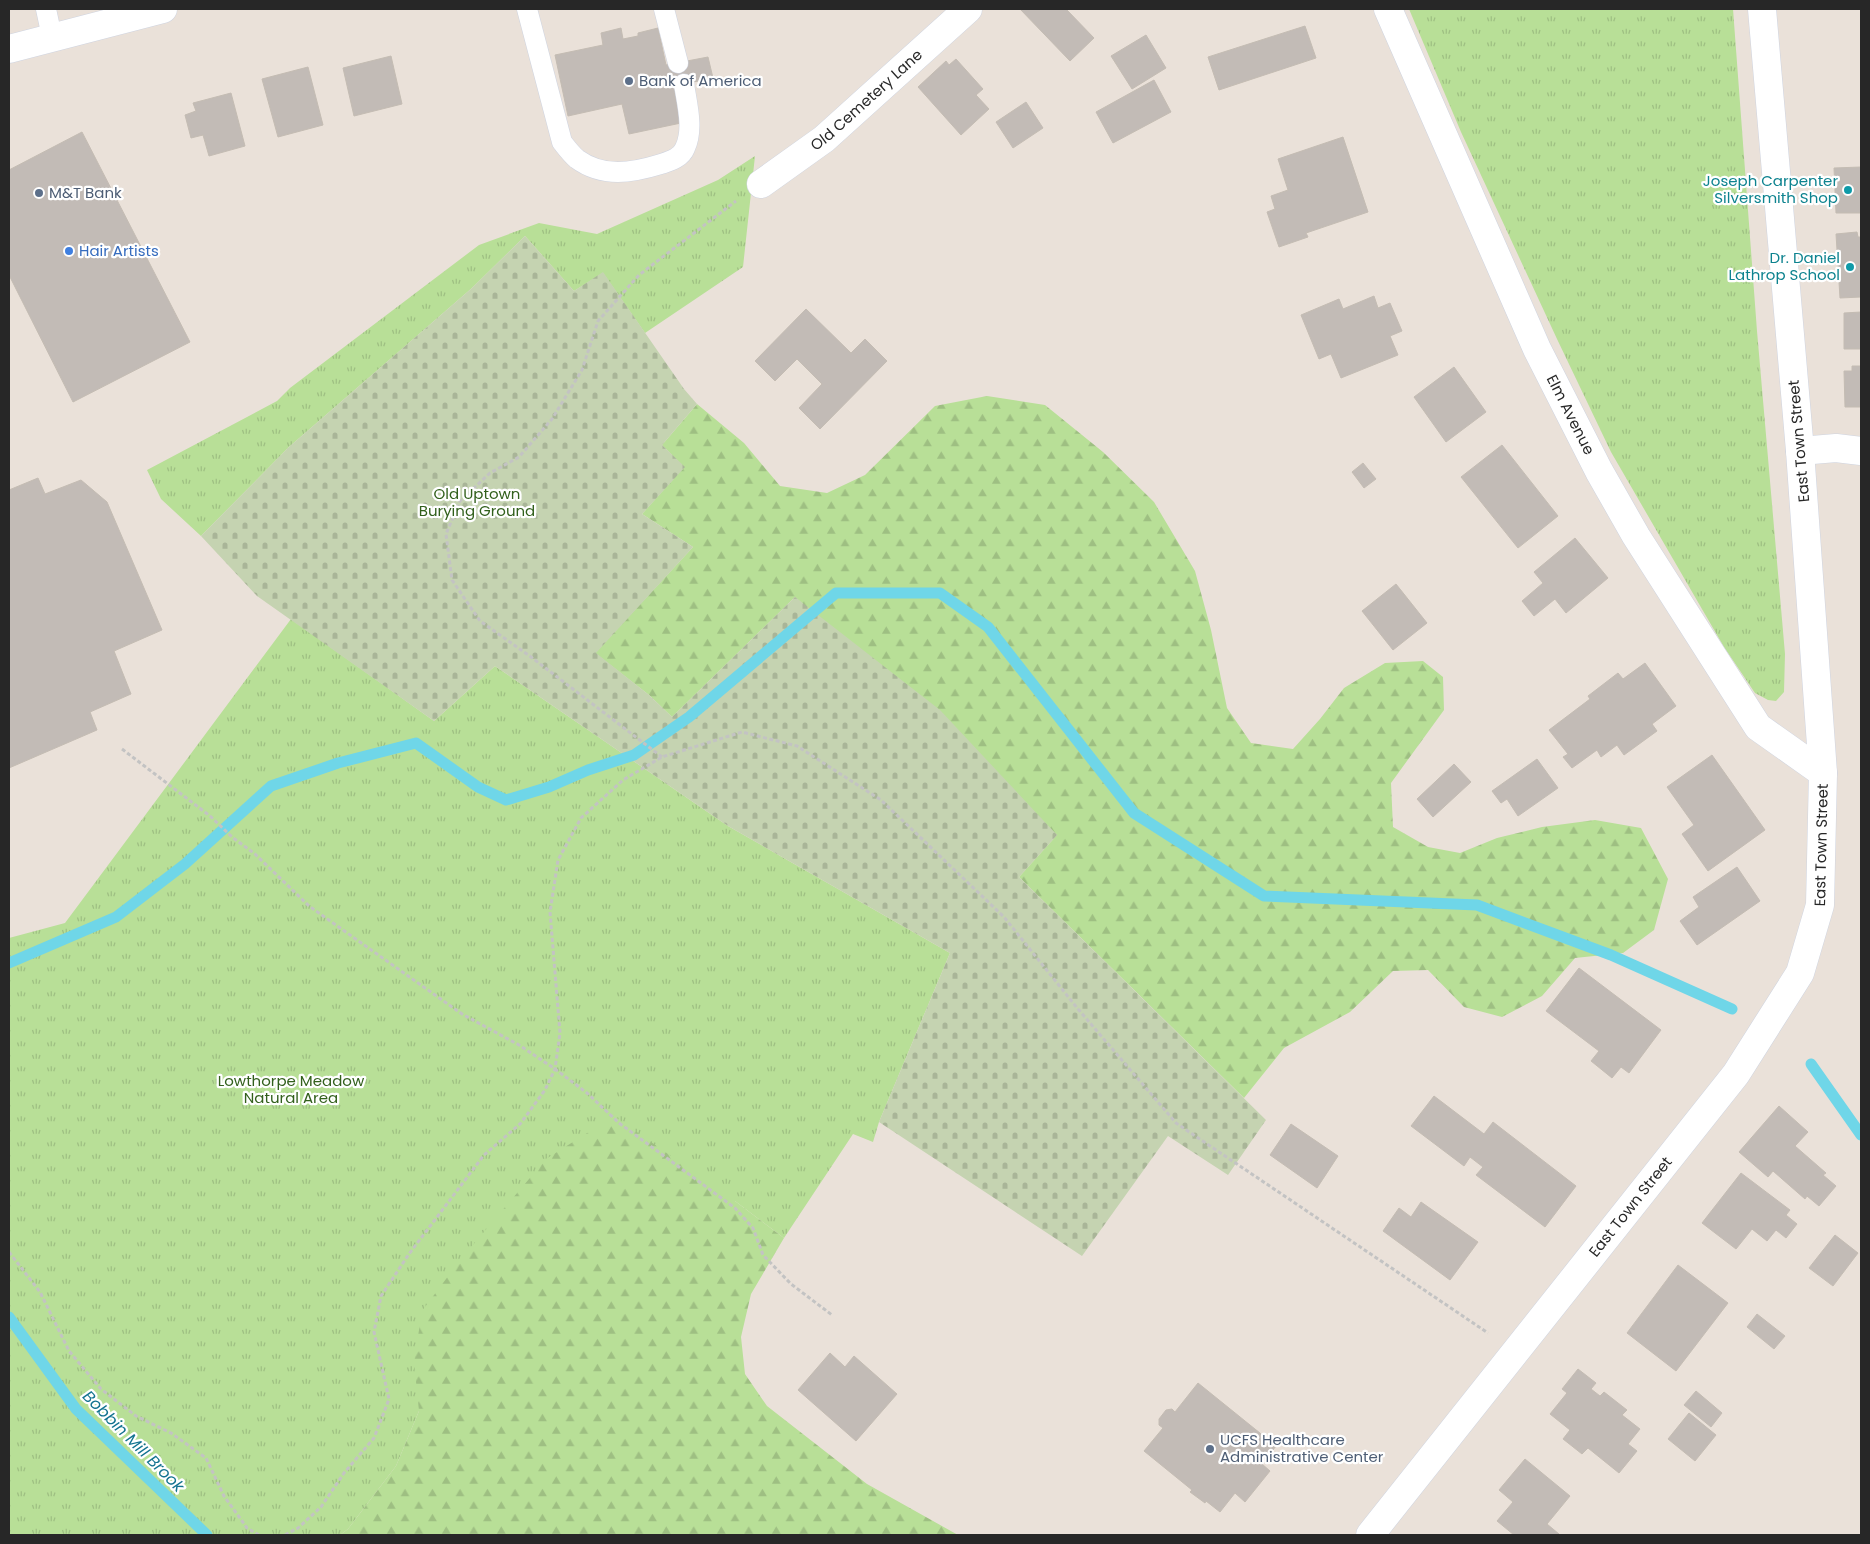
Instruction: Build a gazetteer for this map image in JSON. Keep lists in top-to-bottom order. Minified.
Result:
{"streets":{"street":["Old Cemetery Lane","Elm Avenue","East Town Street"]},"crossings":[["Elm Avenue","East Town Street"]],"water":["Bobbin Mill Brook"],"parks":["Old Uptown Burying Ground","Lowthorpe Meadow Natural Area"],"places":["Bank of America","Joseph Carpenter Silversmith Shop","M&T Bank","Hair Artists","Dr. Daniel Lathrop School","UCFS Healthcare Administrative Center"]}
